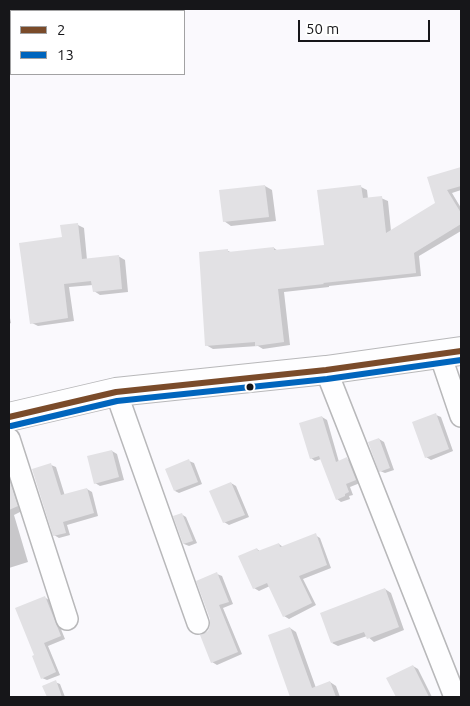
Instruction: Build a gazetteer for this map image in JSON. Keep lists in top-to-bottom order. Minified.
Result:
{"lines":["transit line 2","transit line 13"],"legend":["2","13"],"scale_bar":"50 m"}
